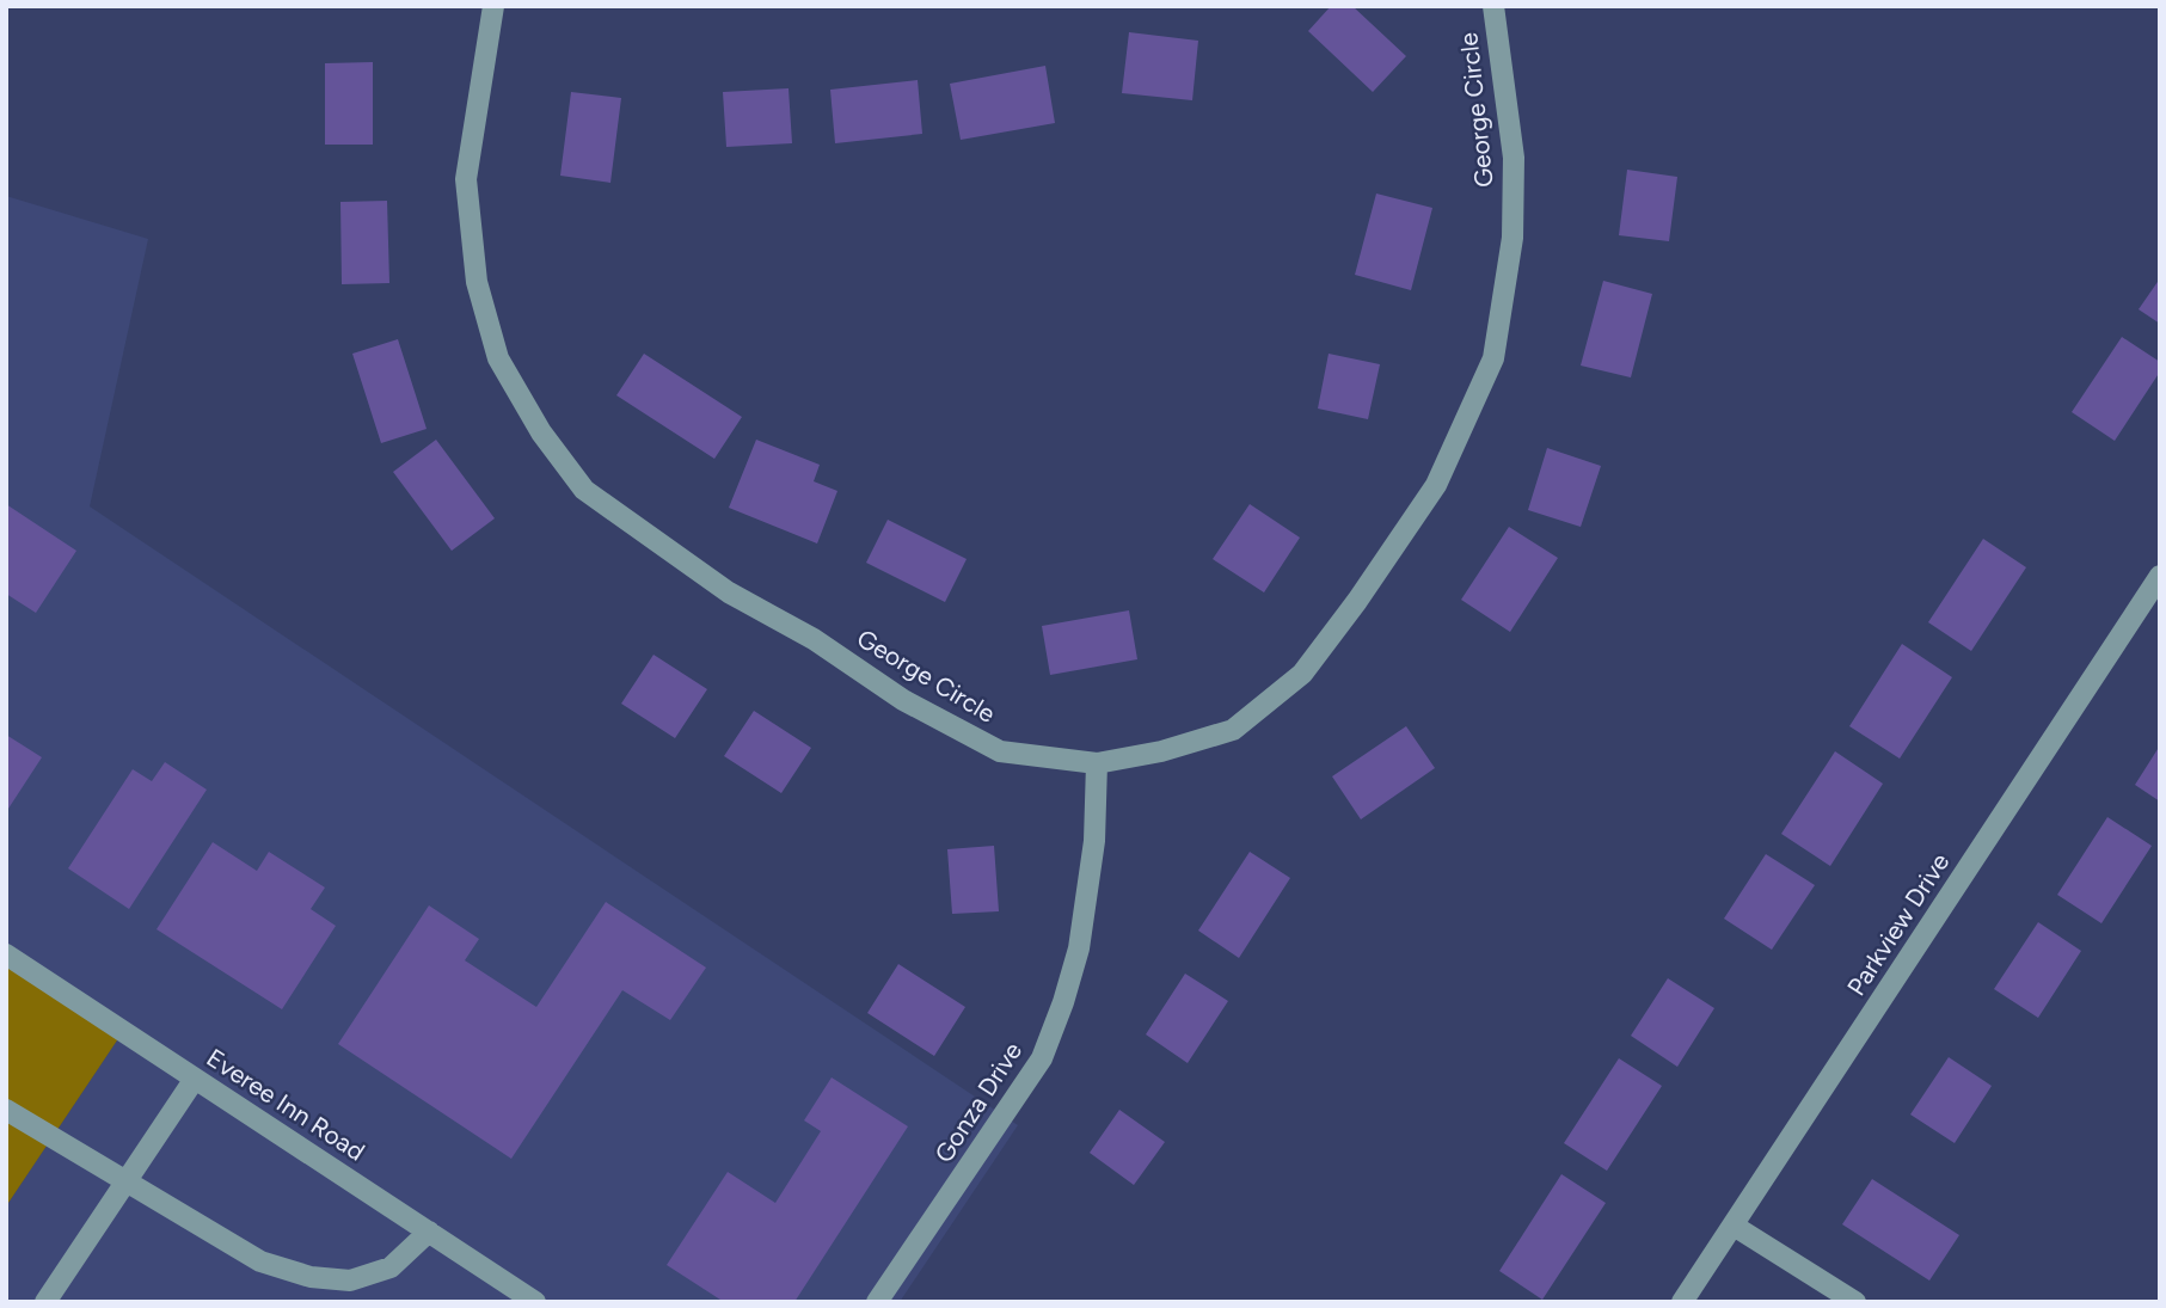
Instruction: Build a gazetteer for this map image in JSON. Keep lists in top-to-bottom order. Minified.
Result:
{"streets":{"street":["George Circle","Parkview Drive","Gonza Drive","Everee Inn Road"]},"crossings":[["George Circle","Gonza Drive"]]}
